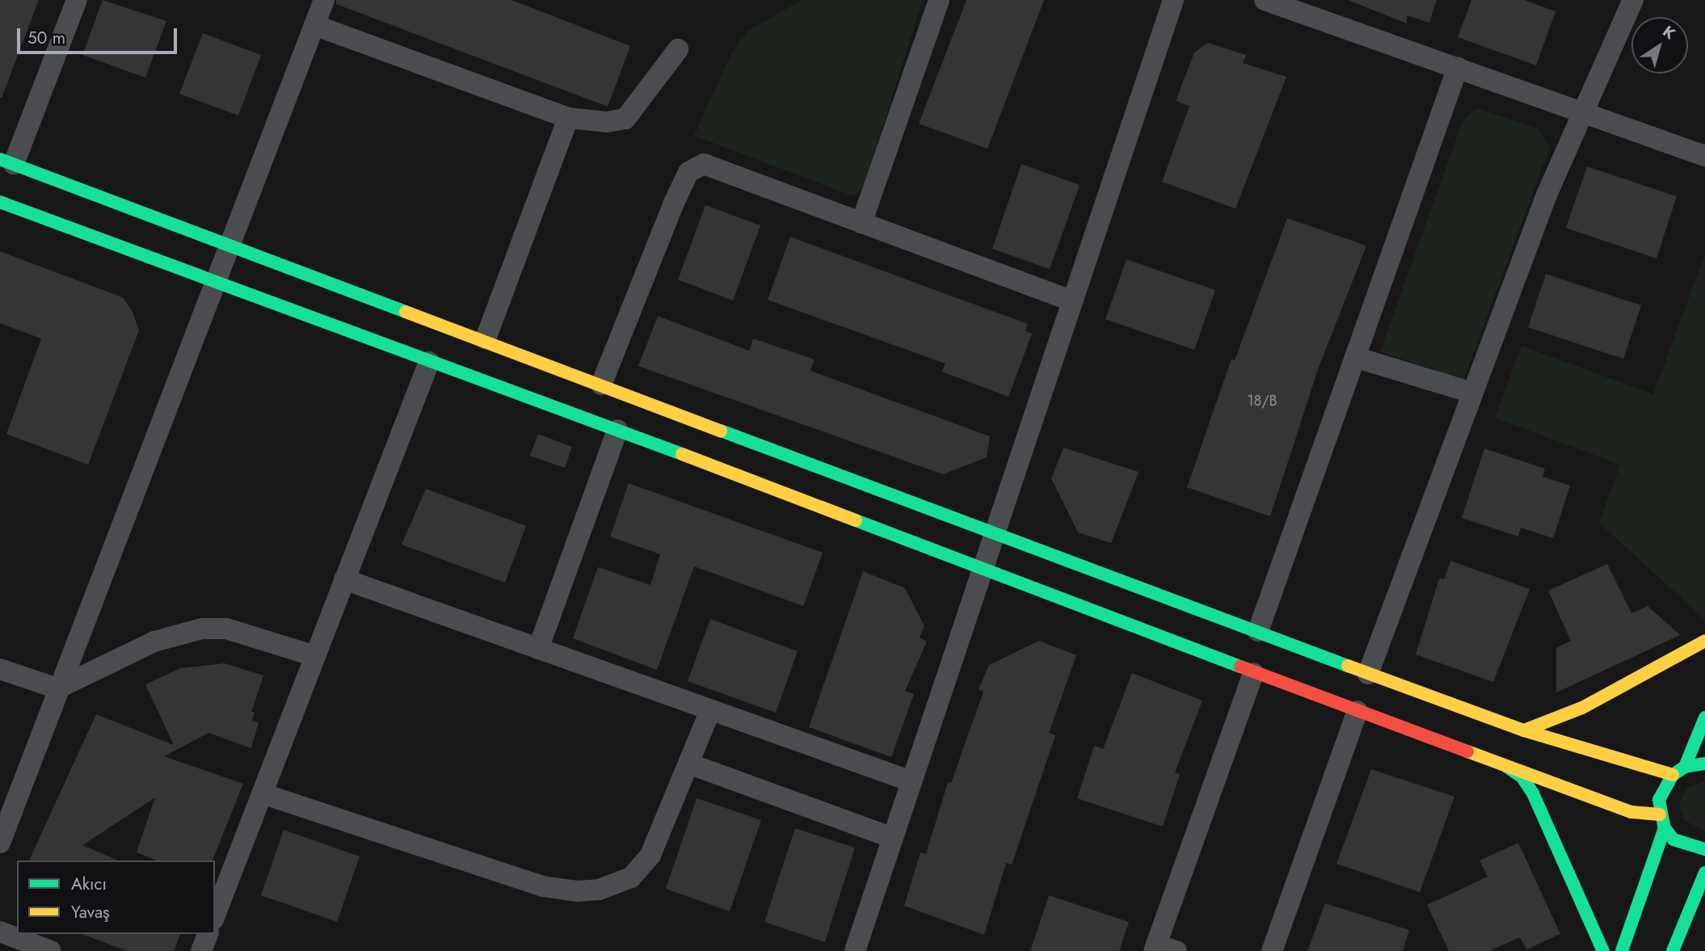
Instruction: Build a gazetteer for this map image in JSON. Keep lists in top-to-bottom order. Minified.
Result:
{"house_numbers":["18/B"],"legend":["Akıcı","Yavaş"],"scale_bar":"50 m","north":"top right"}
